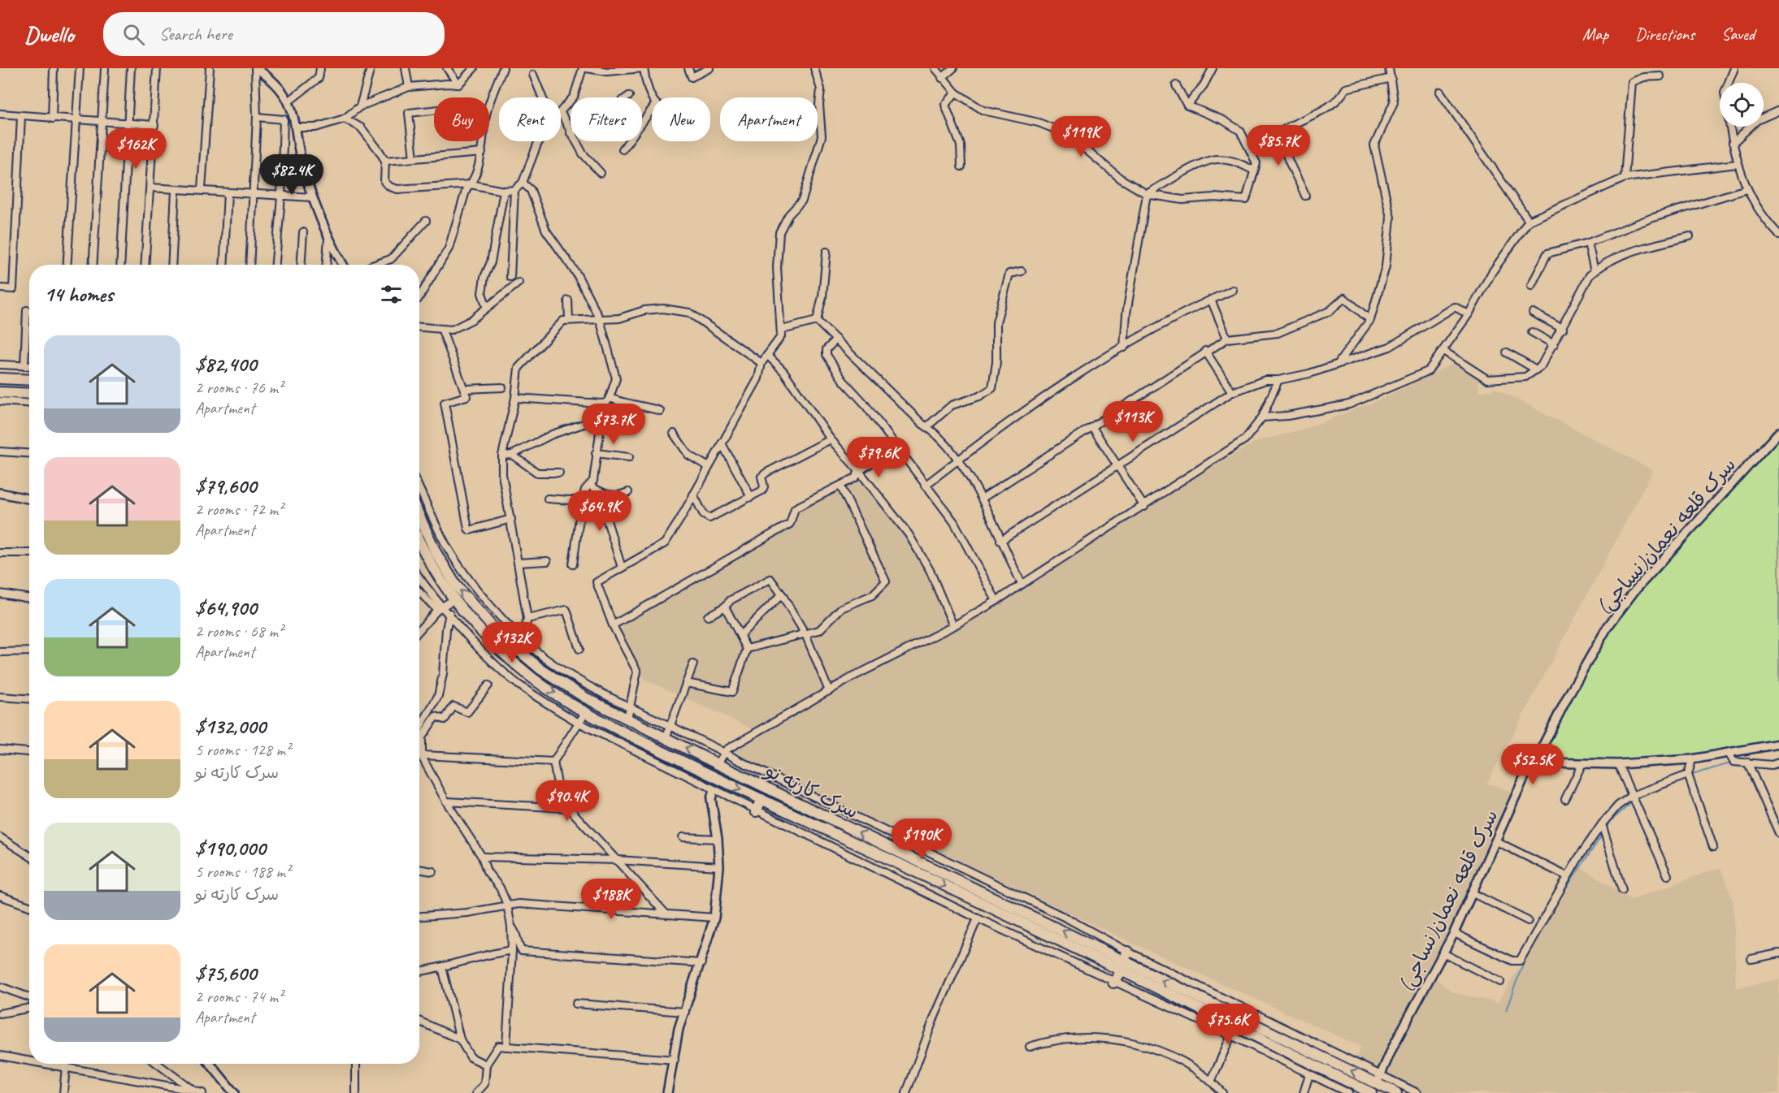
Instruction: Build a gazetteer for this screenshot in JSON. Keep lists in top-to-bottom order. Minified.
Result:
{"streets":{"highway":["سرک کارته نو"],"street":["سرک قلعه نعمان(نساجی)"]},"crossings":[["سرک قلعه نعمان(نساجی)","سرک کارته نو"]],"page":{"header":"Dwello","search":"Search here","nav":["Map","Directions","Saved"],"chip":["Buy","Rent","Filters","New","Apartment"],"price":["$119K","$85.7K","$162K","$82.4K","$113K","$73.7K","$79.6K","$64.9K","$132K","$52.5K","$90.4K","$190K","$188K","$75.6K"],"heading":"14 homes","list":[{"name":"$82,400","note":"2 rooms · 76 m² · Apartment"},{"name":"$79,600","note":"2 rooms · 72 m² · Apartment"},{"name":"$64,900","note":"2 rooms · 68 m² · Apartment"},{"name":"$132,000","note":"5 rooms · 128 m² · سرک کارته نو"},{"name":"$190,000","note":"5 rooms · 188 m² · سرک کارته نو"},{"name":"$75,600","note":"2 rooms · 74 m² · Apartment"}]}}
